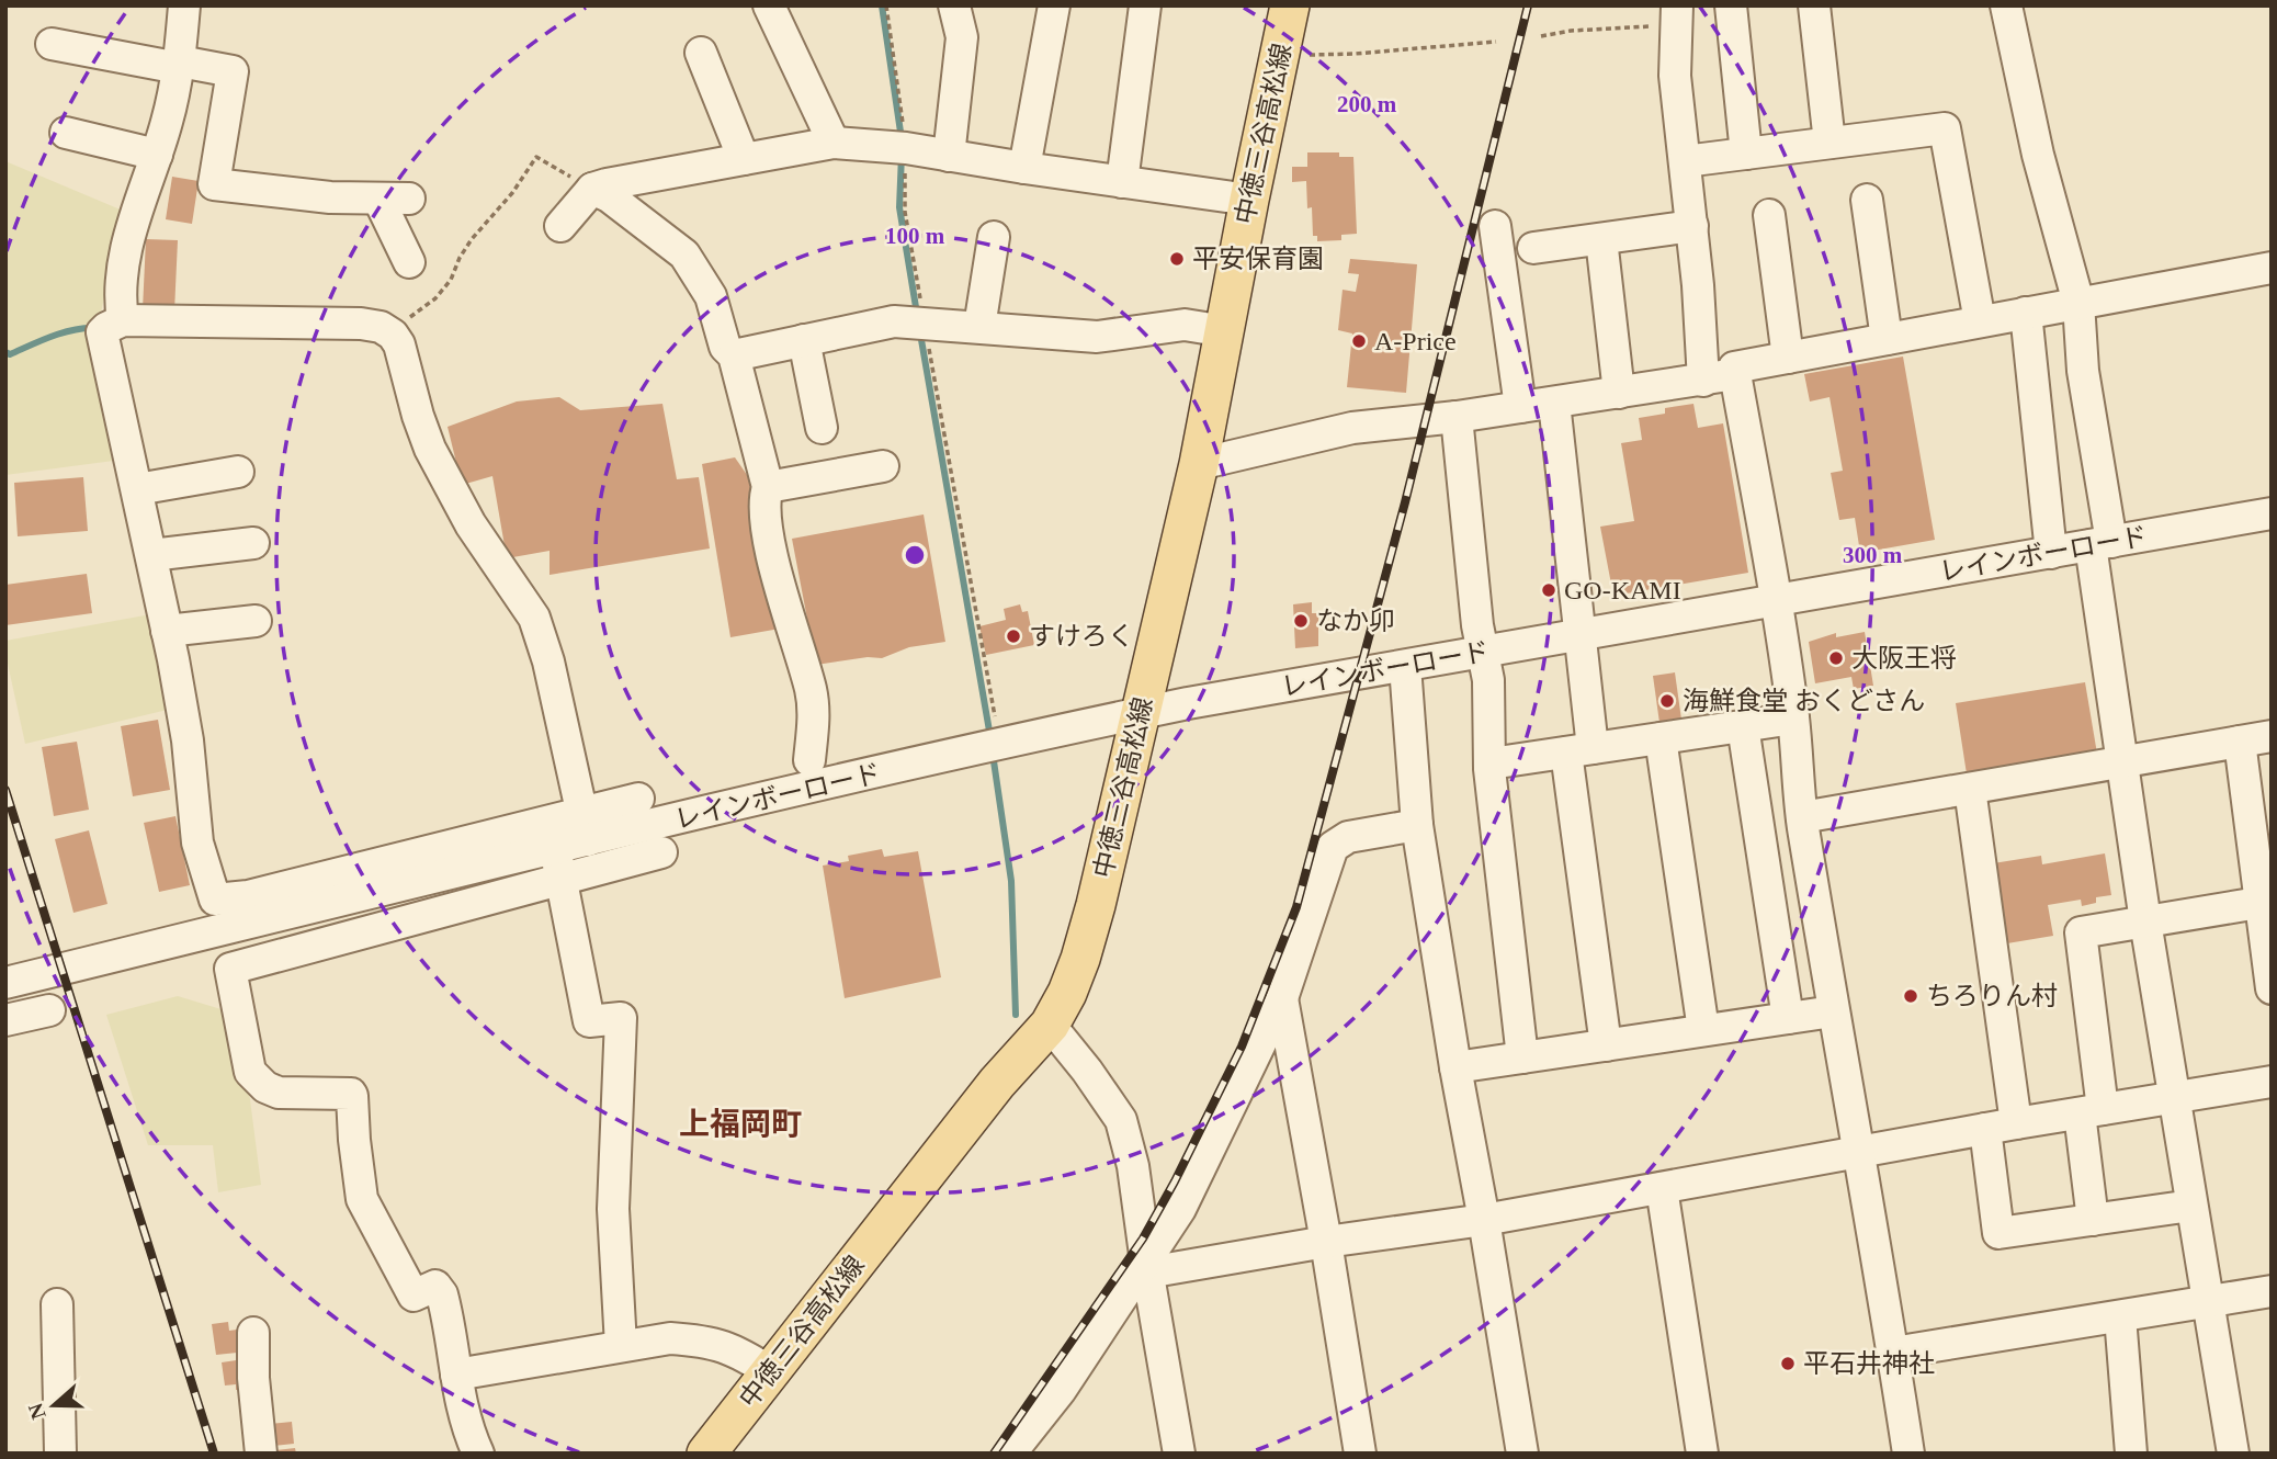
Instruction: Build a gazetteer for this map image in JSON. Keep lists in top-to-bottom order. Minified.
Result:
{"streets":{"main road":["中徳三谷高松線"],"street":["レインボーロード"]},"crossings":[["中徳三谷高松線","レインボーロード"]],"districts":["上福岡町"],"places":["平安保育園","A-Price","GO-KAMI","なか卯","すけろく","大阪王将","海鮮食堂 おくどさん","ちろりん村","平石井神社"],"north":"left","rings":["200 m","100 m","300 m"]}
